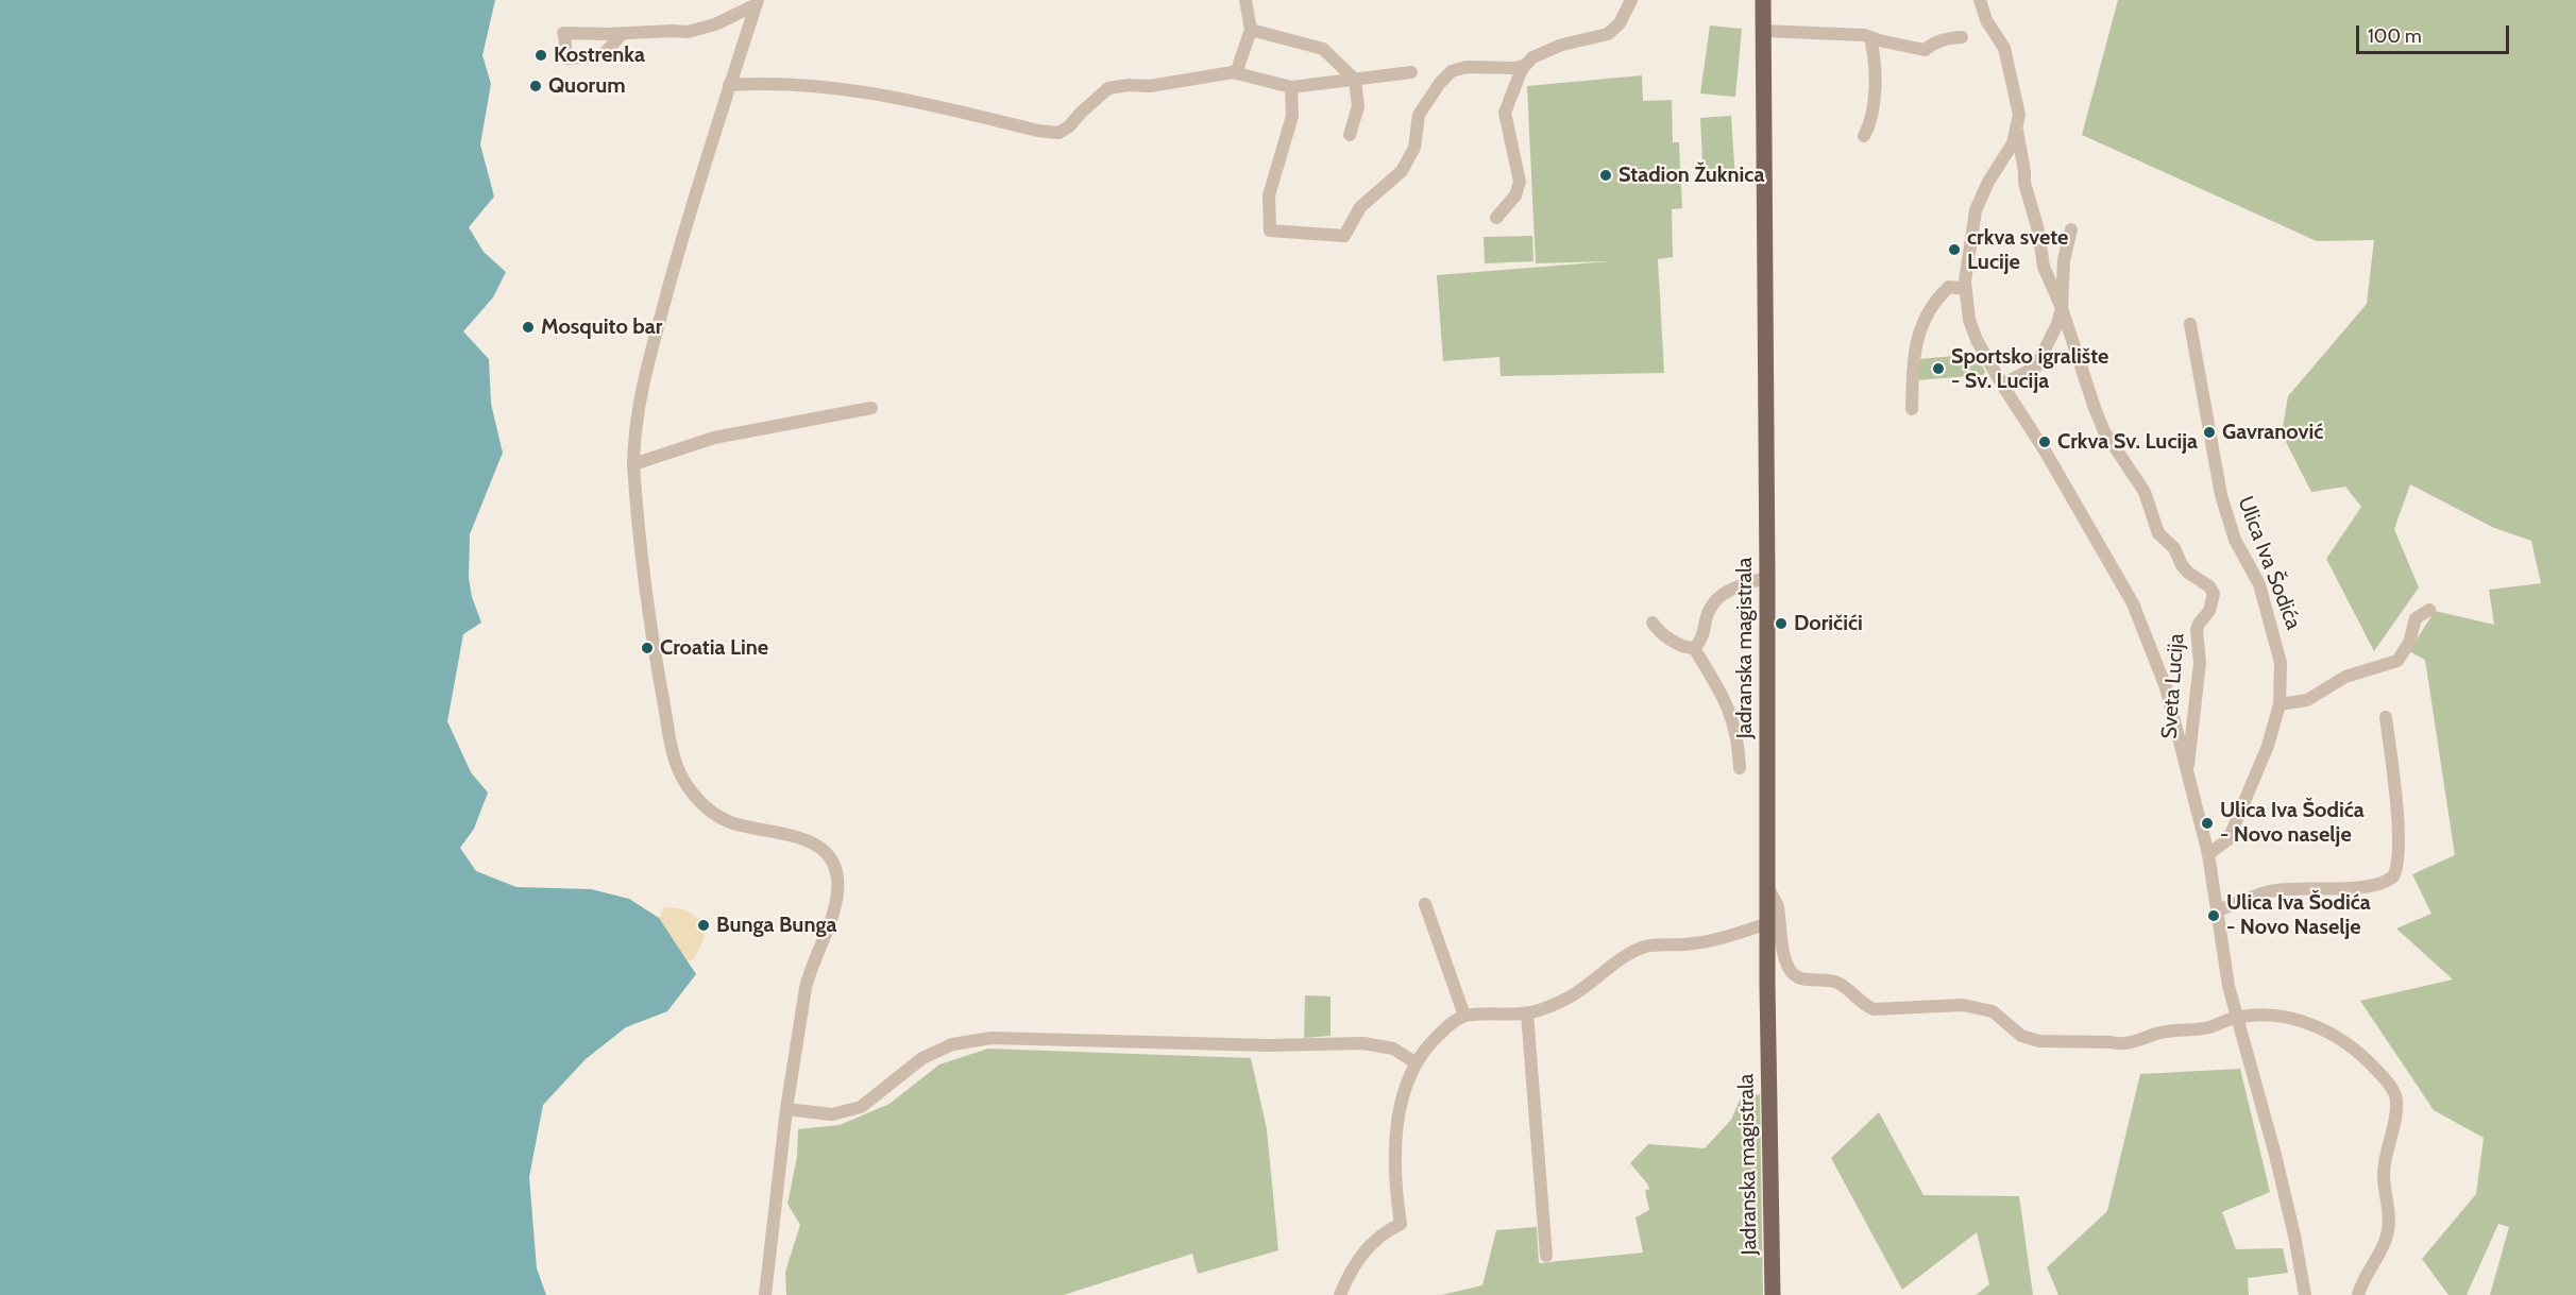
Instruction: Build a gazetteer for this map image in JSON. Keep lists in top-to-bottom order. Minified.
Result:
{"streets":{"main road":["Jadranska magistrala"],"street":["Ulica Iva Šodića","Sveta Lucija"]},"crossings":[["Ulica Iva Šodića","Sveta Lucija"]],"places":["Kostrenka","Quorum","Stadion Žuknica","crkva svete Lucije","Mosquito bar","Sportsko igralište - Sv. Lucija","Gavranović","Crkva Sv. Lucija","Doričići","Croatia Line","Ulica Iva Šodića - Novo naselje","Ulica Iva Šodića - Novo Naselje","Bunga Bunga"],"scale_bar":"100 m"}
